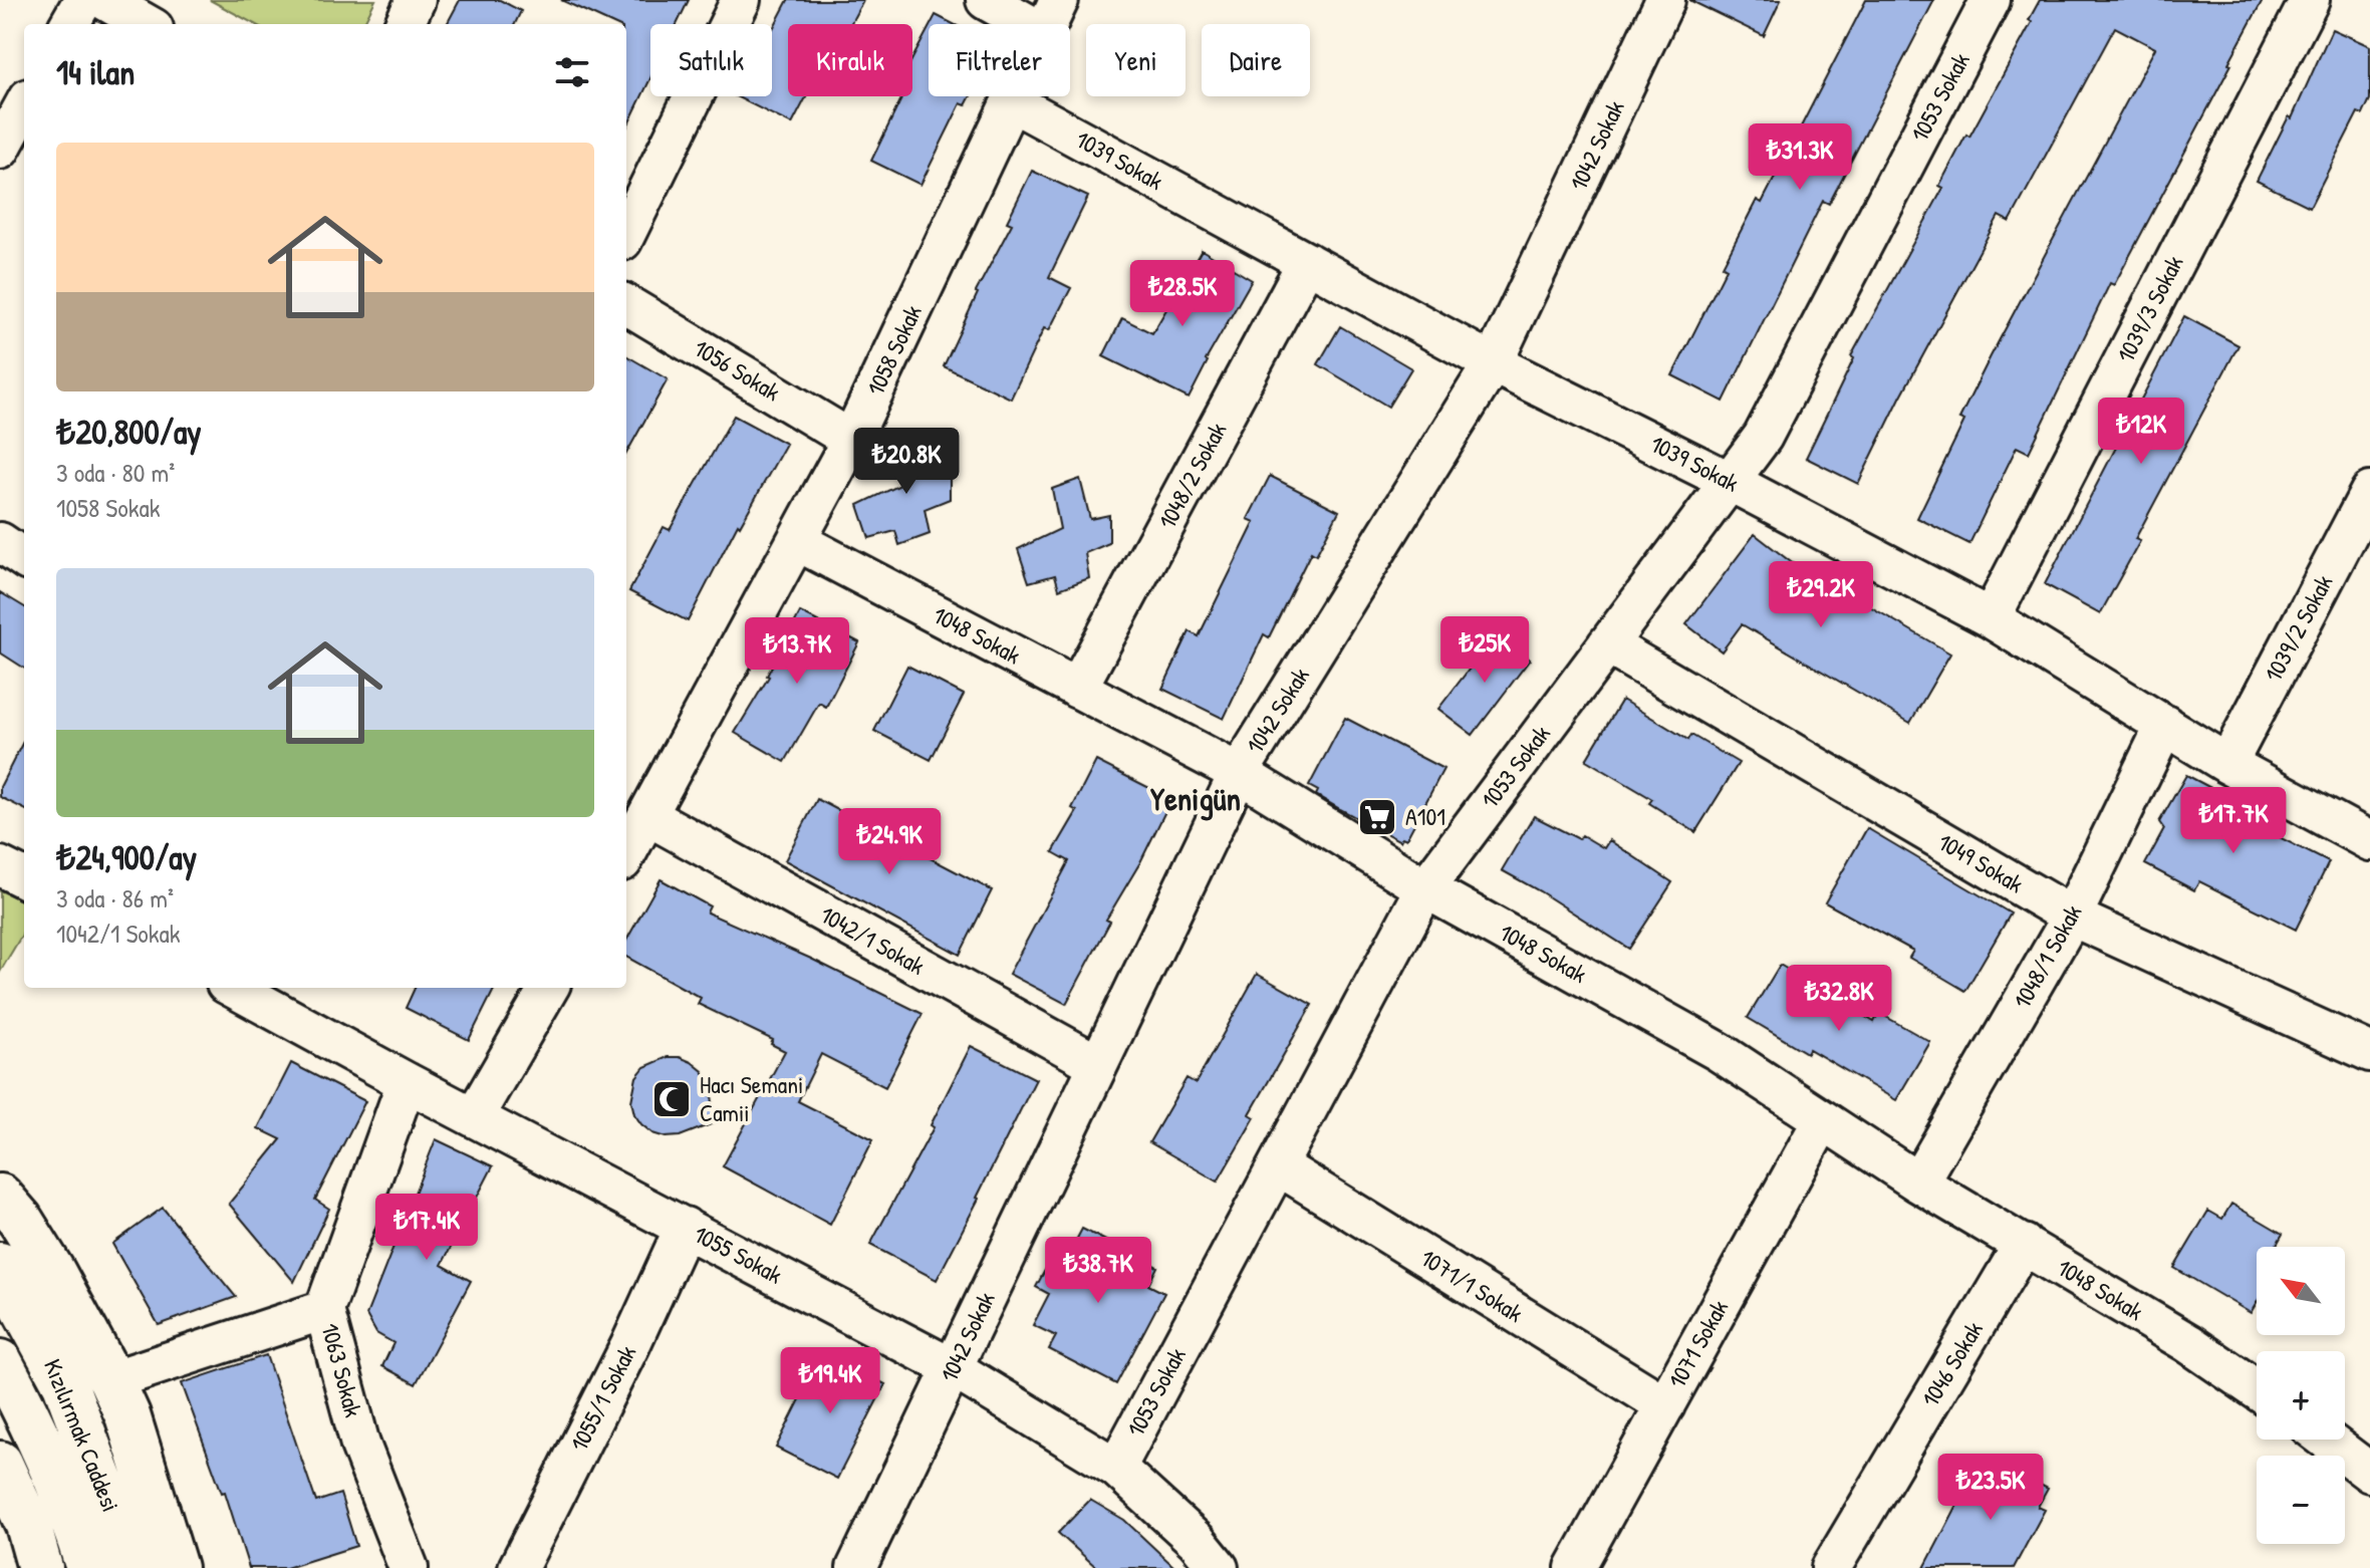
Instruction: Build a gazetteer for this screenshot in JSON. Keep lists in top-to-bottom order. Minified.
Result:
{"streets":{"main road":["Kızılırmak Caddesi"],"street":["1053 Sokak","1042 Sokak","1039 Sokak","1039/3 Sokak","1058 Sokak","1056 Sokak","1048/2 Sokak","1039/2 Sokak","1048 Sokak","1049 Sokak","1042/1 Sokak","1048/1 Sokak","1055 Sokak","1071/1 Sokak","1071 Sokak","1046 Sokak","1063 Sokak","1055/1 Sokak"]},"crossings":[["1053 Sokak","1039 Sokak"],["1053 Sokak","1048 Sokak"],["1053 Sokak","1049 Sokak"],["1053 Sokak","1055 Sokak"],["1053 Sokak","1071/1 Sokak"],["1042 Sokak","1039 Sokak"],["1042 Sokak","1048 Sokak"],["1042 Sokak","1042/1 Sokak"],["1042 Sokak","1055 Sokak"],["1039 Sokak","1039/3 Sokak"],["1039 Sokak","1058 Sokak"],["1039 Sokak","1048/2 Sokak"],["1039 Sokak","1039/2 Sokak"],["1039 Sokak","1048/1 Sokak"],["1058 Sokak","1056 Sokak"],["1058 Sokak","1048 Sokak"],["1058 Sokak","1042/1 Sokak"],["1048/2 Sokak","1048 Sokak"],["1048 Sokak","1048/1 Sokak"],["1048 Sokak","1071 Sokak"],["1048 Sokak","1046 Sokak"],["1049 Sokak","1048/1 Sokak"],["1055 Sokak","1063 Sokak"],["1055 Sokak","1055/1 Sokak"],["1071/1 Sokak","1071 Sokak"]],"districts":["Yenigün"],"places":{"supermarket":["A101"],"mosque":["Hacı Semani Camii"]},"north":"top left","page":{"chip":["Satılık","Kiralık","Filtreler","Yeni","Daire"],"heading":"14 ilan","list":[{"name":"₺20,800/ay","note":"3 oda · 80 m² · 1058 Sokak"},{"name":"₺24,900/ay","note":"3 oda · 86 m² · 1042/1 Sokak"}],"price":["₺31.3K","₺28.5K","₺12K","₺20.8K","₺29.2K","₺25K","₺13.7K","₺17.7K","₺24.9K","₺32.8K","₺17.4K","₺38.7K","₺19.4K","₺23.5K"],"map_buttons":["+","−"]}}
